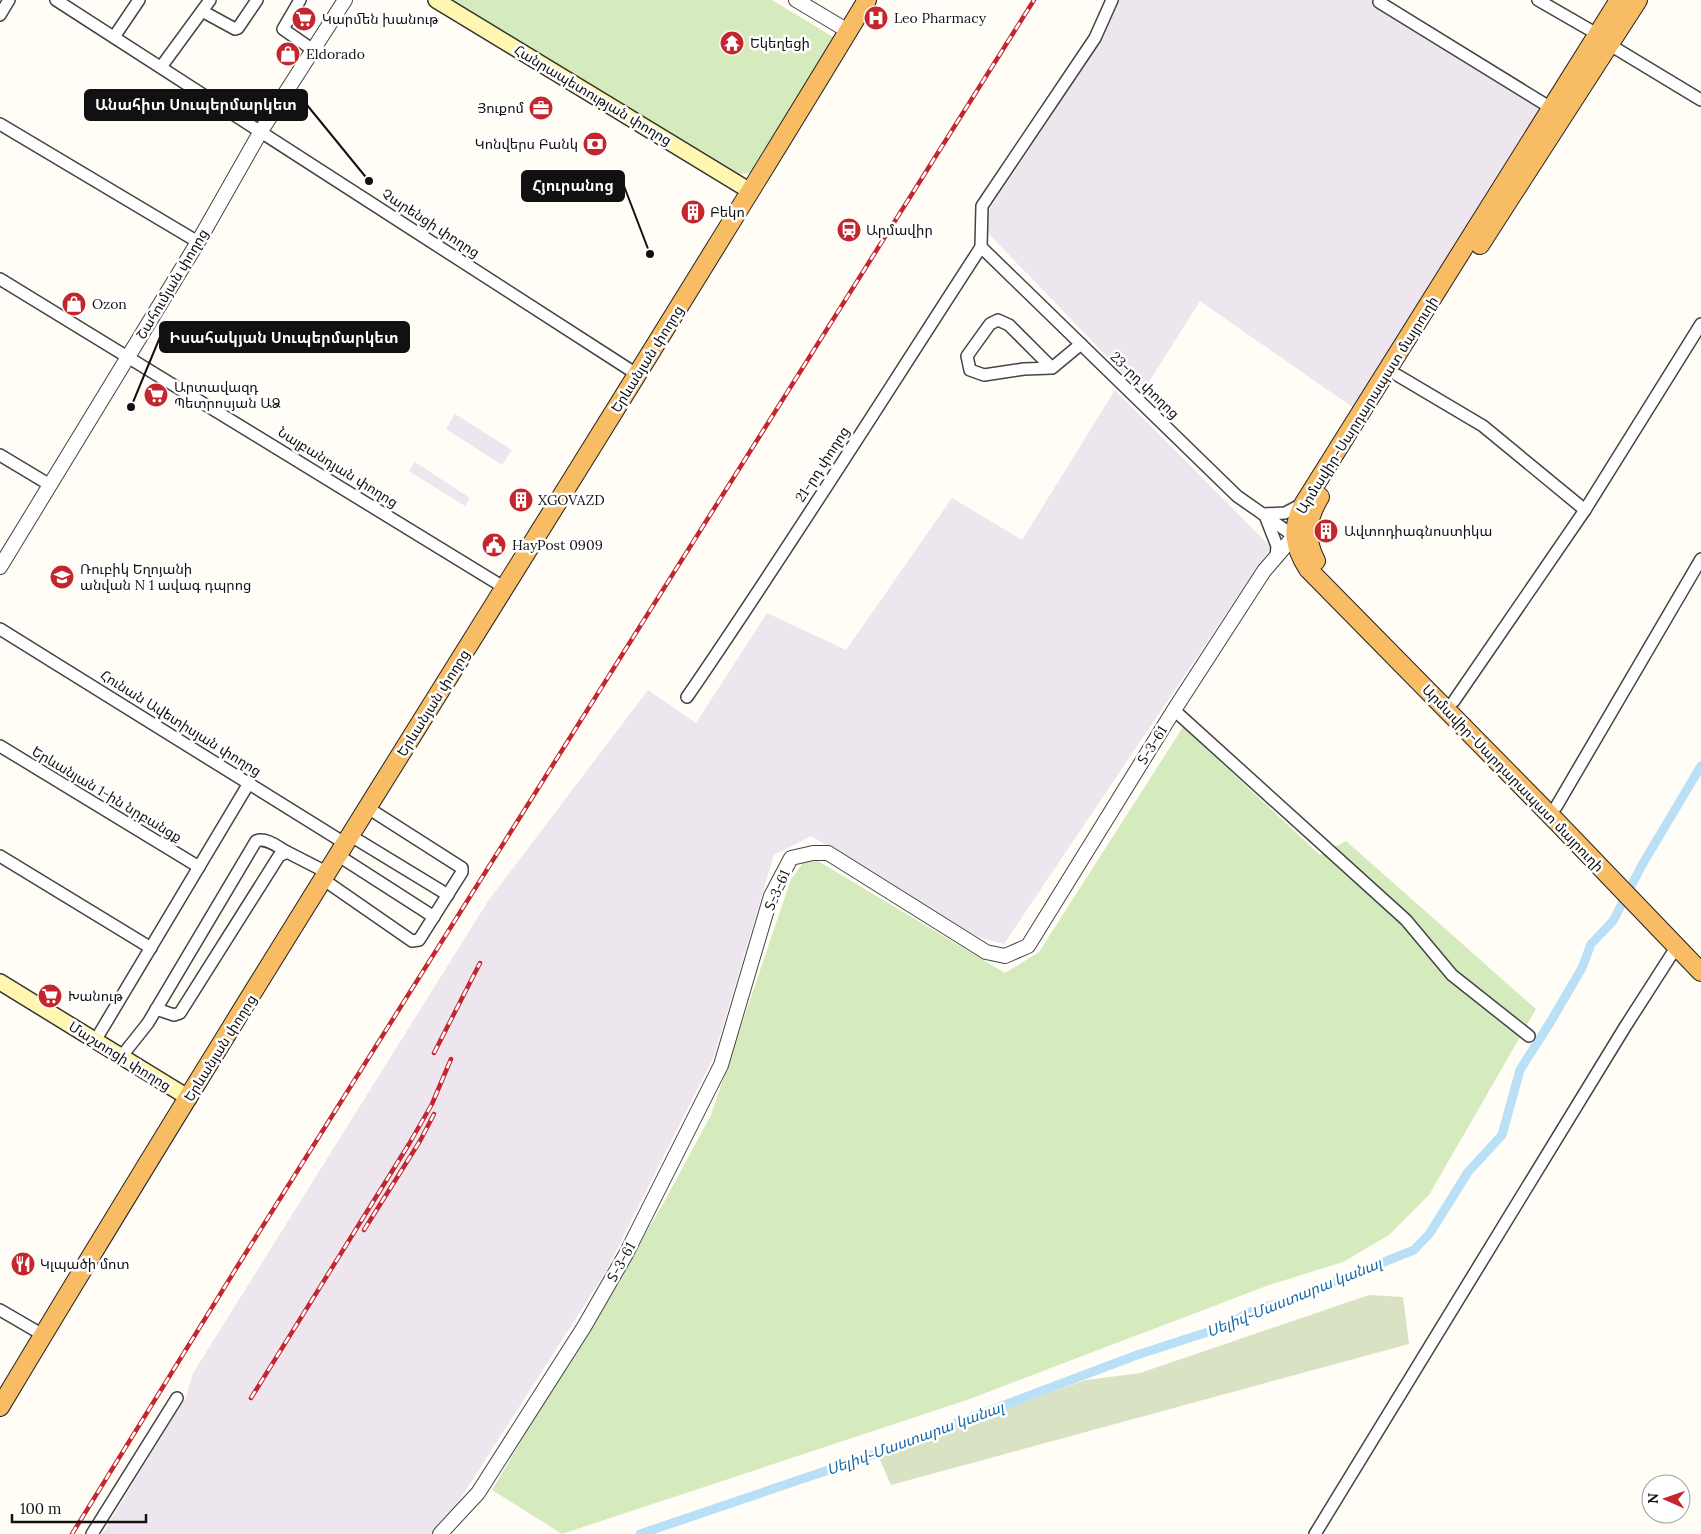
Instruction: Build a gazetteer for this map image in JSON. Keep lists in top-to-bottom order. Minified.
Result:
{"streets":{"highway":["Երևանյան փողոց","Արմավիր-Սարդարապատ մայրուղի"],"main road":["Հանրապետության փողոց","Մաշտոցի փողոց"],"street":["Չարենցի փողոց","Շահումյան փողոց","23-րդ փողոց","21-րդ փողոց","Նալբանդյան փողոց","Հունան Ավետիսյան փողոց","Տ-3-61","Երևանյան 1-ին նրբանցք"]},"crossings":[["Հանրապետության փողոց","Երևանյան փողոց"],["Չարենցի փողոց","Շահումյան փողոց"],["Չարենցի փողոց","Երևանյան փողոց"],["Շահումյան փողոց","Նալբանդյան փողոց"],["Երևանյան փողոց","Նալբանդյան փողոց"],["Երևանյան փողոց","Հունան Ավետիսյան փողոց"],["Երևանյան փողոց","Մաշտոցի փողոց"],["23-րդ փողոց","Արմավիր-Սարդարապատ մայրուղի"],["23-րդ փողոց","21-րդ փողոց"],["23-րդ փողոց","Տ-3-61"],["Արմավիր-Սարդարապատ մայրուղի","Տ-3-61"]],"water":["Սելիվ֊Մաստարա կանալ"],"places":{"hospital":["Leo Pharmacy"],"supermarket":["Կարմեն խանութ","Արտավազդ Պետրոսյան ԱՁ","Խանութ"],"temple":["Եկեղեցի"],"shop":["Eldorado","Ozon"],"office":["Յուքոմ"],"bank":["Կոնվերս Բանկ"],"other":["Անահիտ Սուպերմարկետ","Հյուրանոց","Իսահակյան Սուպերմարկետ"],"building":["Բեկո","XGOVAZD","Ավտոդիագնոստիկա"],"station":["Արմավիր"],"public building":["HayPost 0909"],"school or university":["Ռուբիկ Եղոյանի անվան N 1 ավագ դպրոց"],"restaurant":["Կլպածի մոտ"]},"scale_bar":"100 m","north":"left"}
